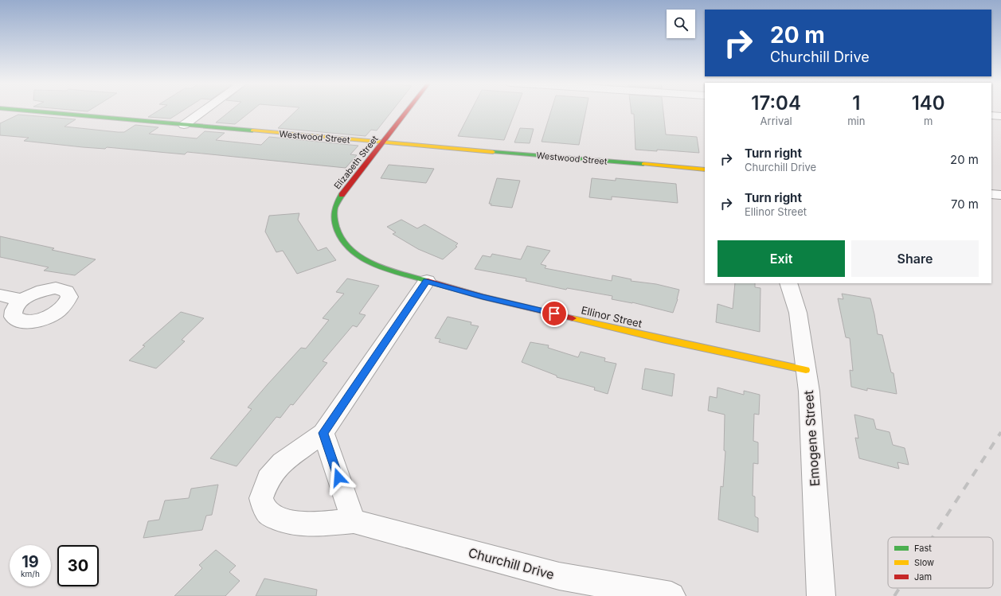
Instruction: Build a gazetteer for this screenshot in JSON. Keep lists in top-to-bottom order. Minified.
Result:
{"streets":{"street":["Westwood Street","Elizabeth Street","Ellinor Street","Emogene Street","Churchill Drive"]},"crossings":[["Westwood Street","Elizabeth Street"],["Elizabeth Street","Ellinor Street"],["Ellinor Street","Emogene Street"],["Ellinor Street","Churchill Drive"]],"legend":["Fast","Slow","Jam"],"page":{"turn":["20 m","Churchill Drive"],"eta":["17:04","Arrival","1","min","140","m"],"list":[{"name":"Turn right","note":"Churchill Drive","value":"20 m"},{"name":"Turn right","note":"Ellinor Street","value":"70 m"}],"buttons":["Exit","Share"],"speed":"19 km/h","limit":"30"}}
